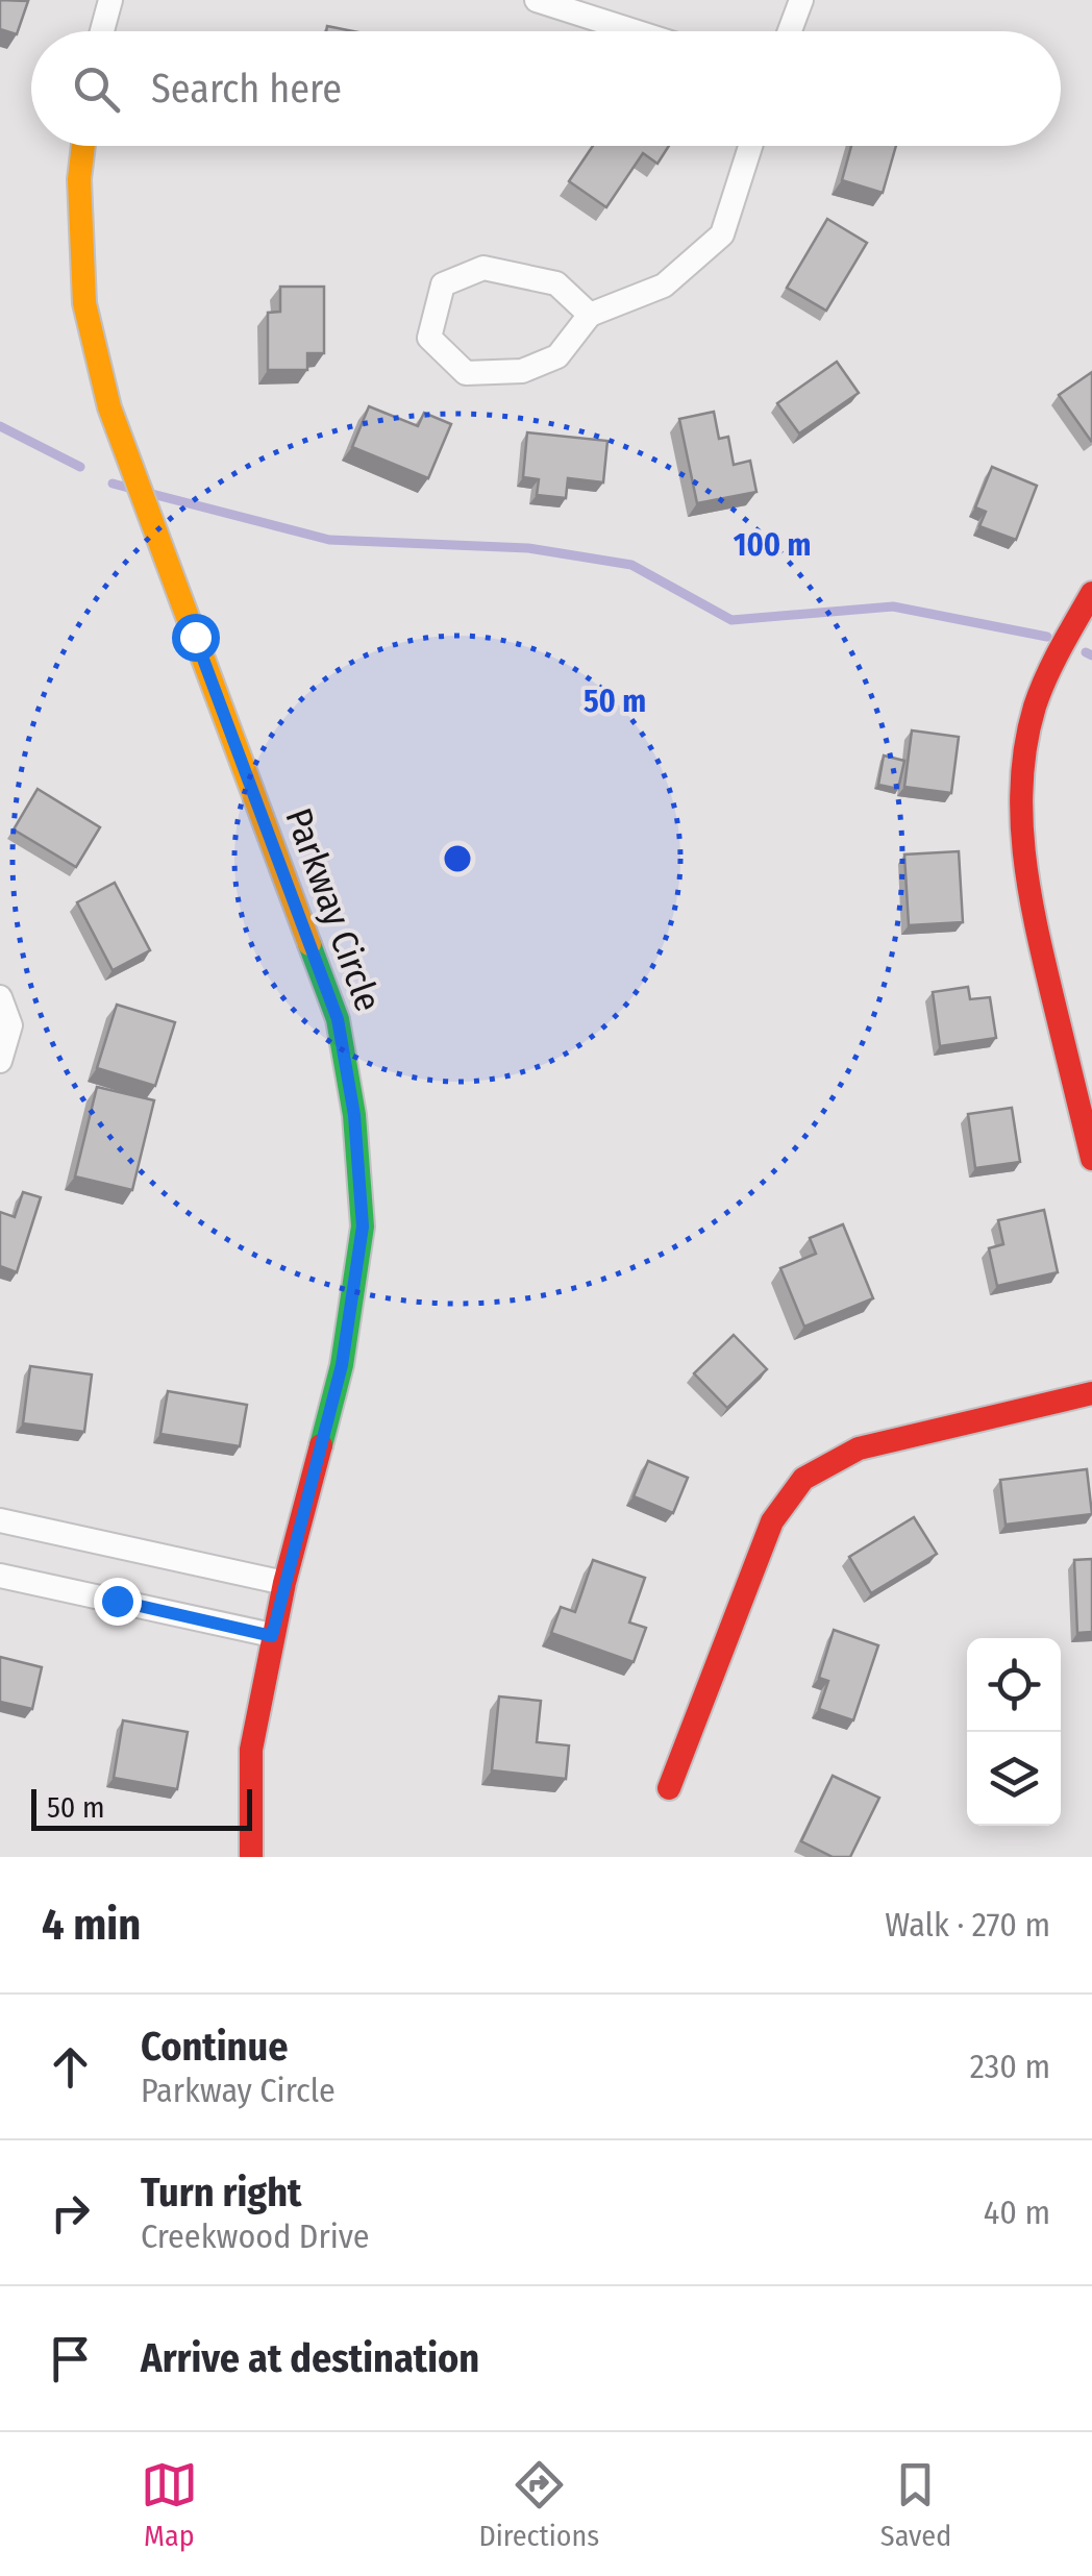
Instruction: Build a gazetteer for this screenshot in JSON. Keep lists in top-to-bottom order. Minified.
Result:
{"streets":{"street":["Parkway Circle"]},"scale_bar":"50 m","page":{"search":"Search here","scale":"50 m","heading":["4 min","Walk · 270 m"],"list":[["Continue","Parkway Circle","230 m"],["Turn right","Creekwood Drive","40 m"],"Arrive at destination"],"nav":["Map","Directions","Saved"]},"rings":["100 m","50 m"]}
